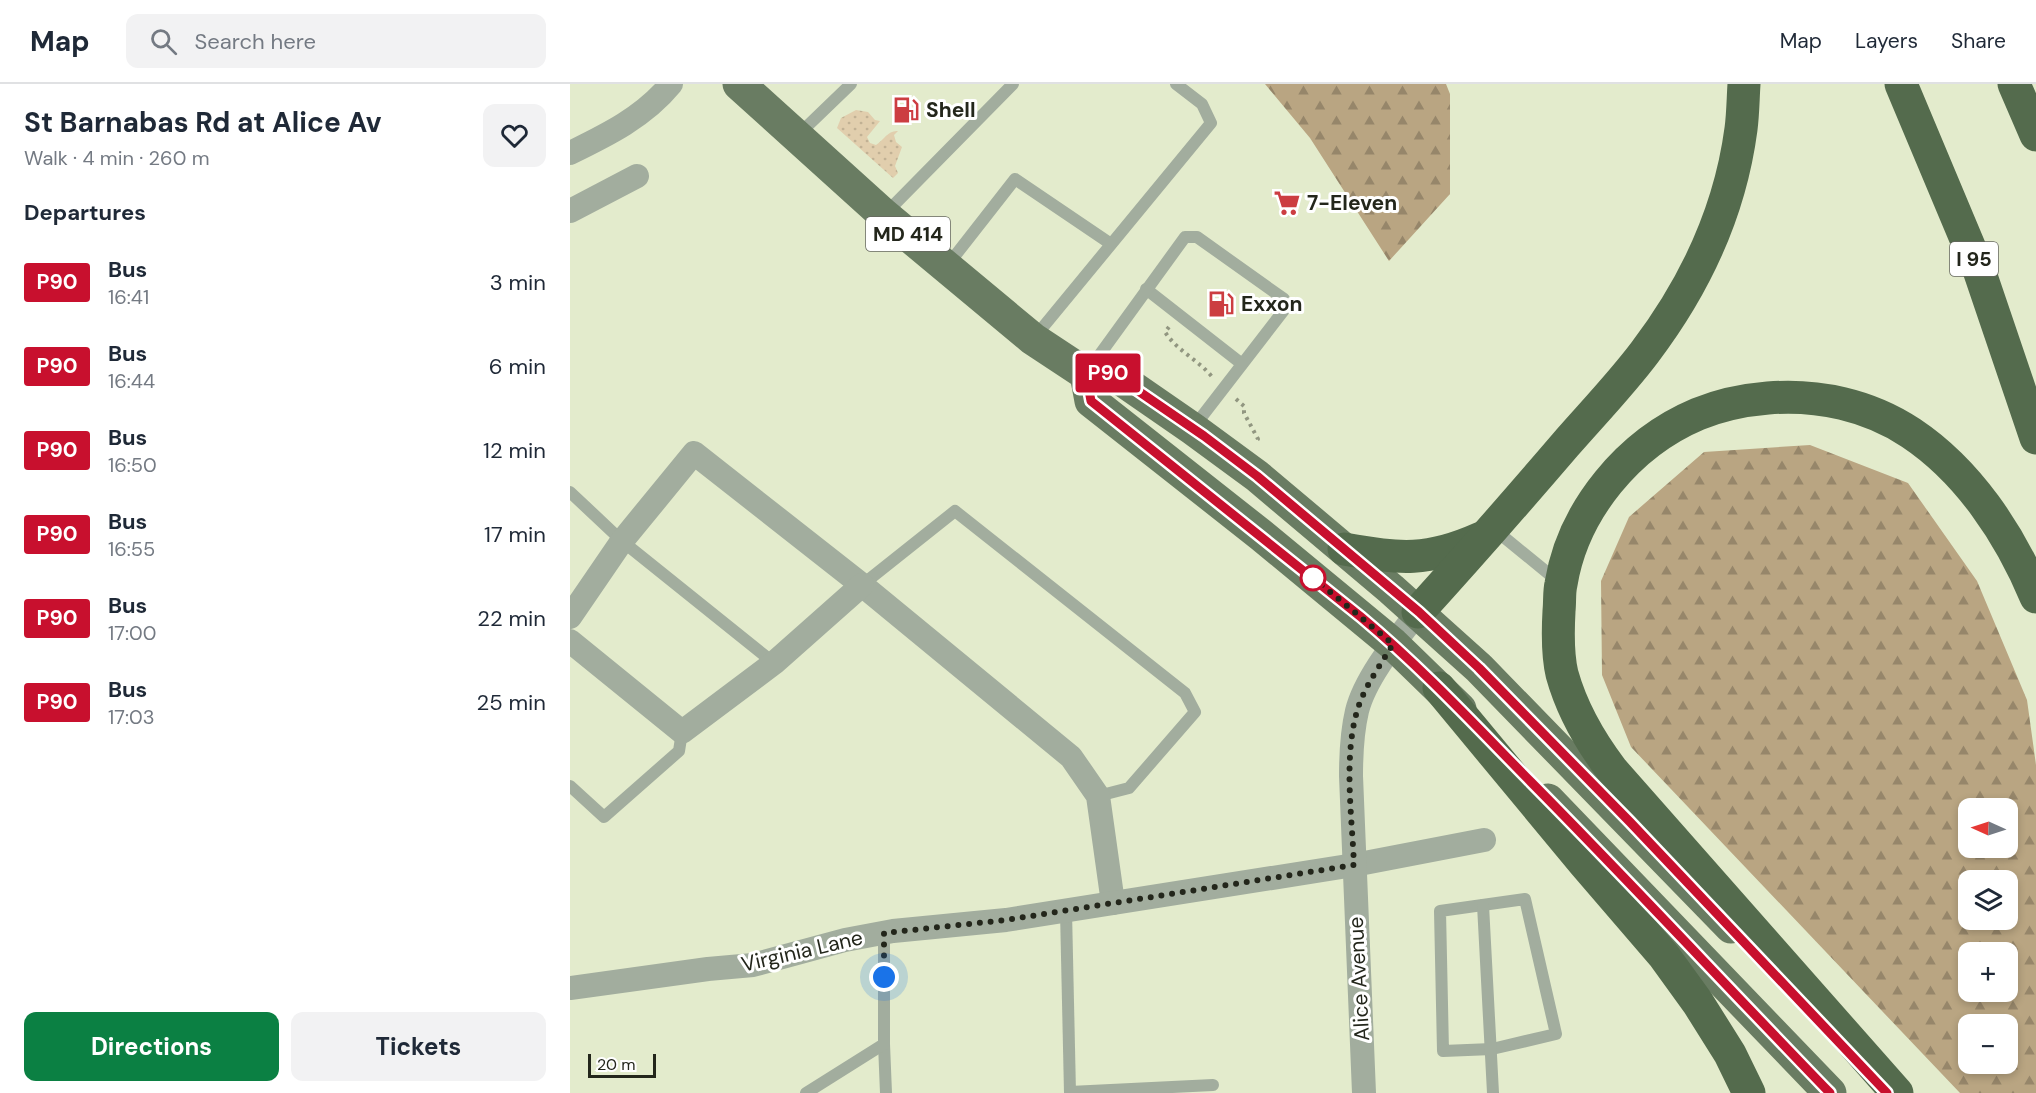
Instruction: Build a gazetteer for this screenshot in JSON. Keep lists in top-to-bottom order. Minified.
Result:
{"streets":{"highway":["I 95"],"main road":["MD 414"],"street":["Virginia Lane","Alice Avenue"]},"crossings":[["Virginia Lane","Alice Avenue"]],"places":{"fuel station":["Shell","Exxon"],"supermarket":["7-Eleven"]},"lines":["bus line P90"],"scale_bar":"20 m","north":"left","page":{"header":"Map","search":"Search here","nav":["Map","Layers","Share"],"heading":[["St Barnabas Rd at Alice Av","Walk · 4 min · 260 m"],"Departures"],"on_map":"P90","list":[{"mark":"P90","name":"Bus","note":"16:41","value":"3 min"},{"mark":"P90","name":"Bus","note":"16:44","value":"6 min"},{"mark":"P90","name":"Bus","note":"16:50","value":"12 min"},{"mark":"P90","name":"Bus","note":"16:55","value":"17 min"},{"mark":"P90","name":"Bus","note":"17:00","value":"22 min"},{"mark":"P90","name":"Bus","note":"17:03","value":"25 min"}],"map_buttons":["+","−"],"buttons":["Directions","Tickets"],"scale":"20 m"}}
